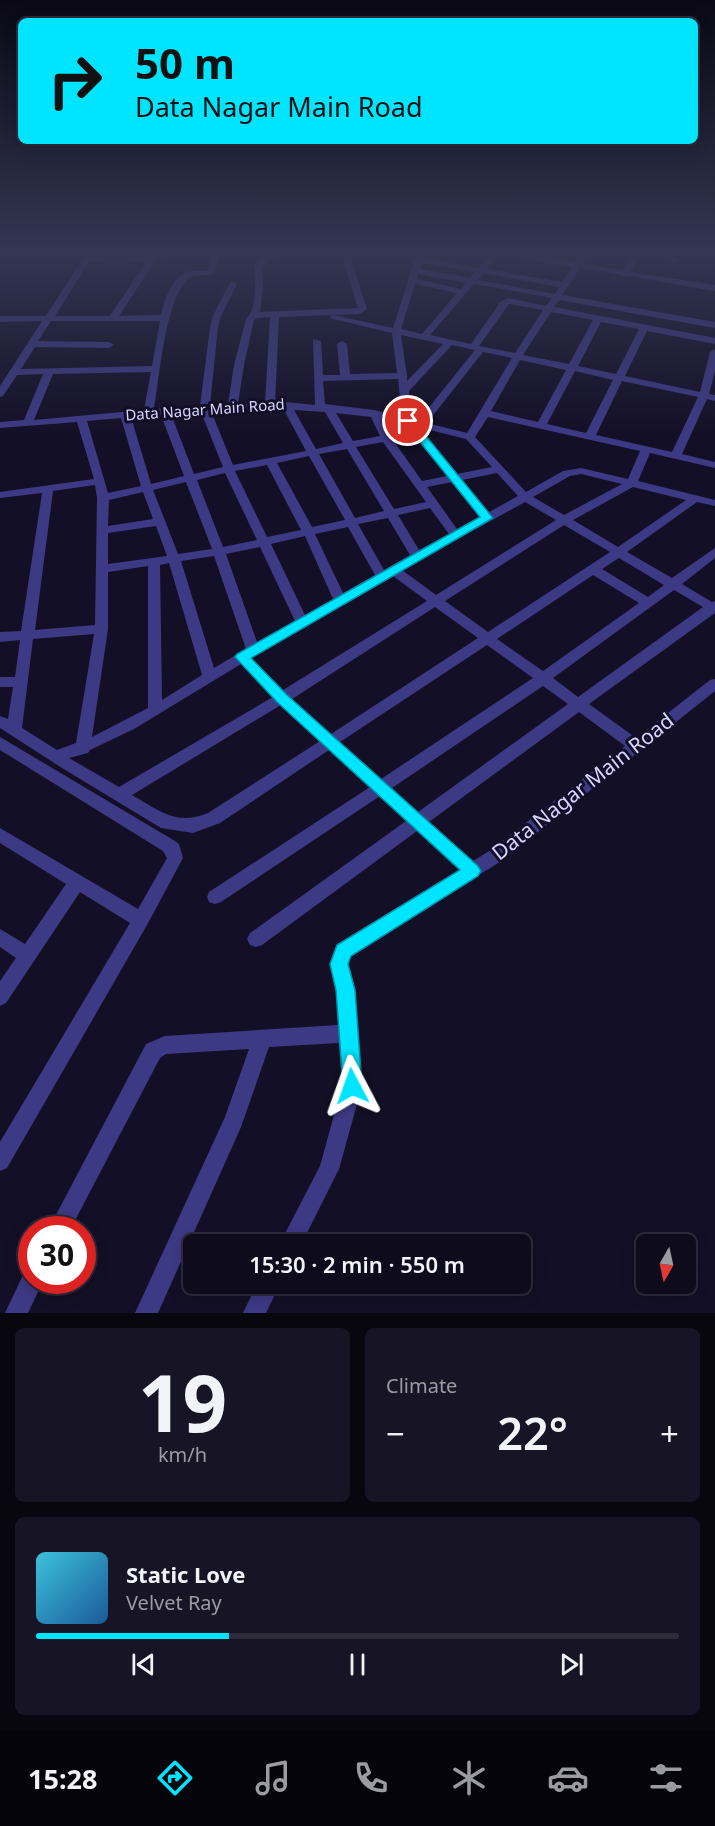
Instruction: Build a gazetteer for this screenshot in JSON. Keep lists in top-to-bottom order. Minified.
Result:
{"streets":{"street":["Data Nagar Main Road"]},"north":"bottom","page":{"turn":["50 m","Data Nagar Main Road"],"limit":"30","trip":"15:30 · 2 min · 550 m","tile":[["19","km/h"],"Climate"],"heat":["−","22°","+"],"song":["Static Love","Velvet Ray"],"tabs":"15:28"}}
